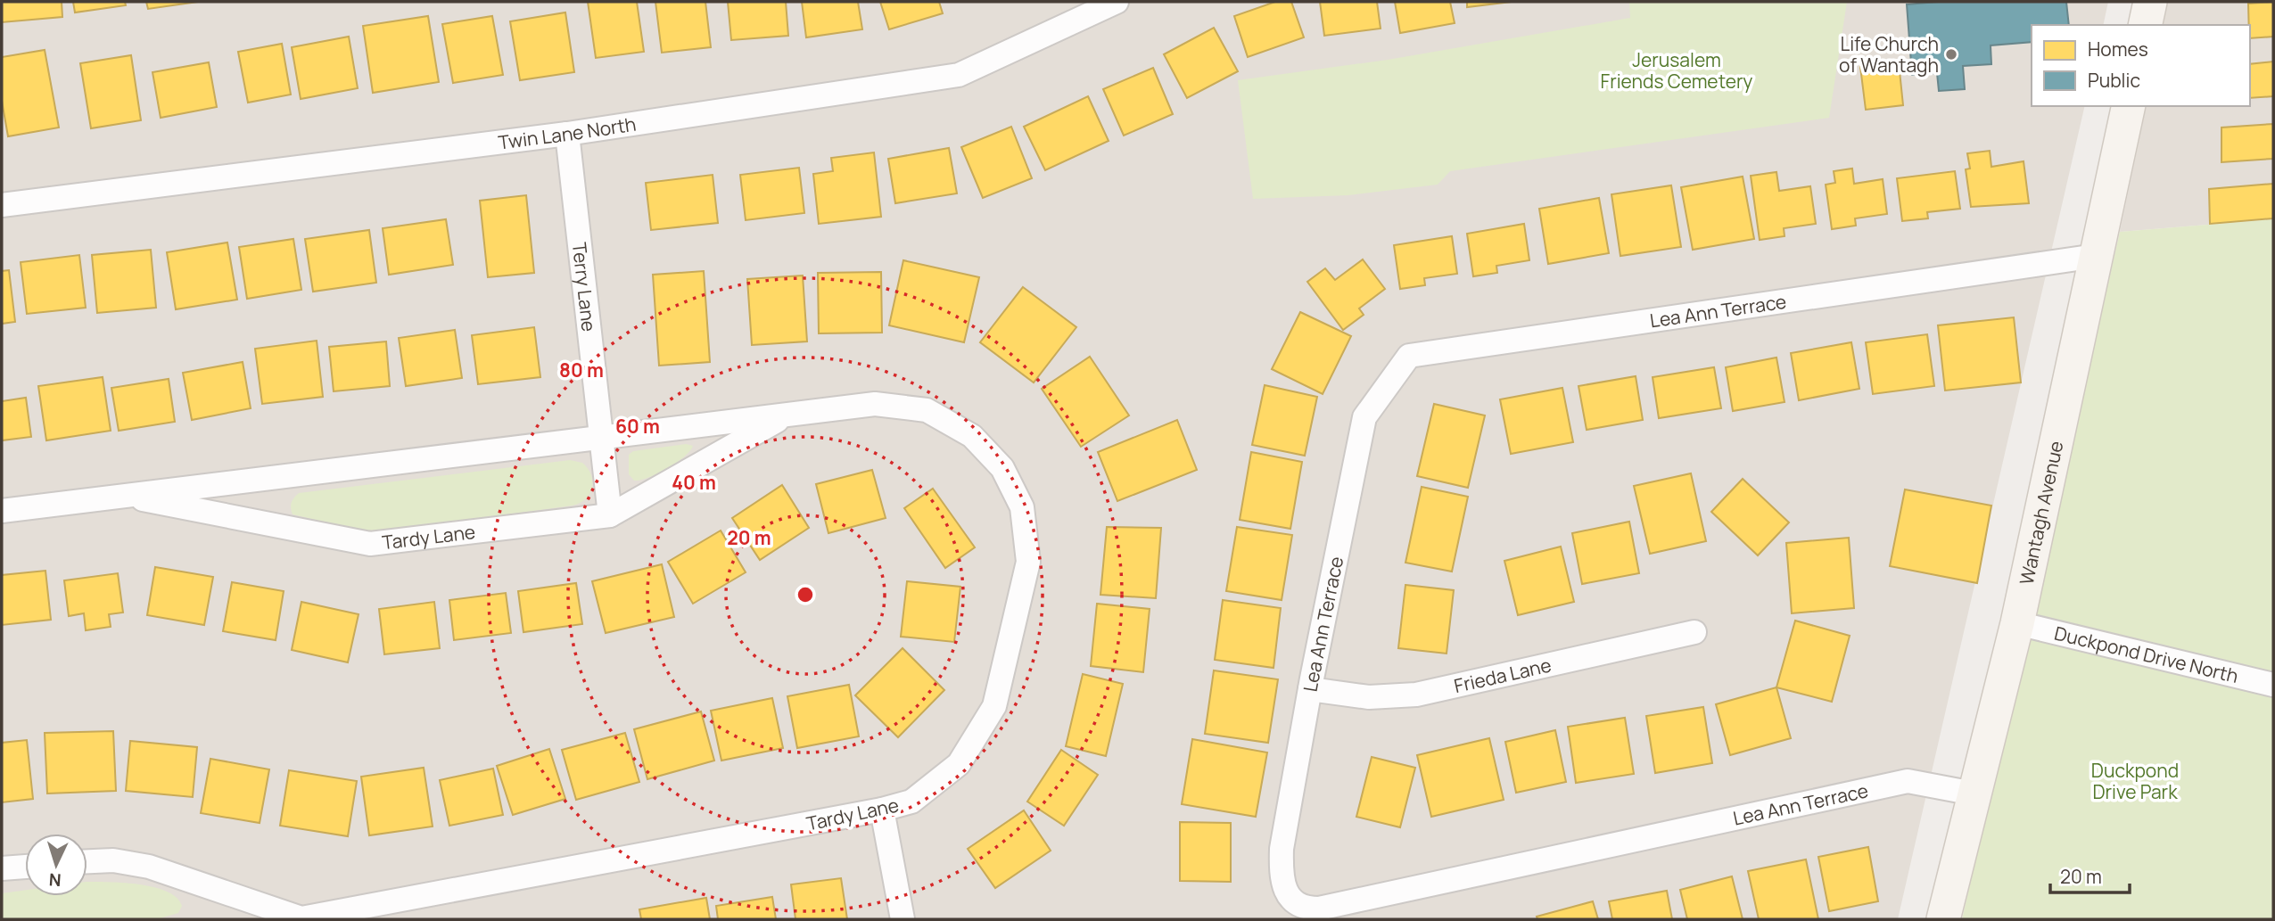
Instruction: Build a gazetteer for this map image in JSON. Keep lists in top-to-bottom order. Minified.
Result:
{"streets":{"main road":["Wantagh Avenue"],"street":["Twin Lane North","Terry Lane","Lea Ann Terrace","Tardy Lane","Duckpond Drive North","Frieda Lane"]},"crossings":[["Twin Lane North","Terry Lane"],["Terry Lane","Tardy Lane"],["Lea Ann Terrace","Wantagh Avenue"],["Lea Ann Terrace","Frieda Lane"],["Wantagh Avenue","Duckpond Drive North"]],"parks":["Jerusalem Friends Cemetery","Duckpond Drive Park"],"places":["Life Church of Wantagh"],"legend":["Homes","Public"],"scale_bar":"20 m","north":"bottom","rings":["80 m","60 m","40 m","20 m"]}
